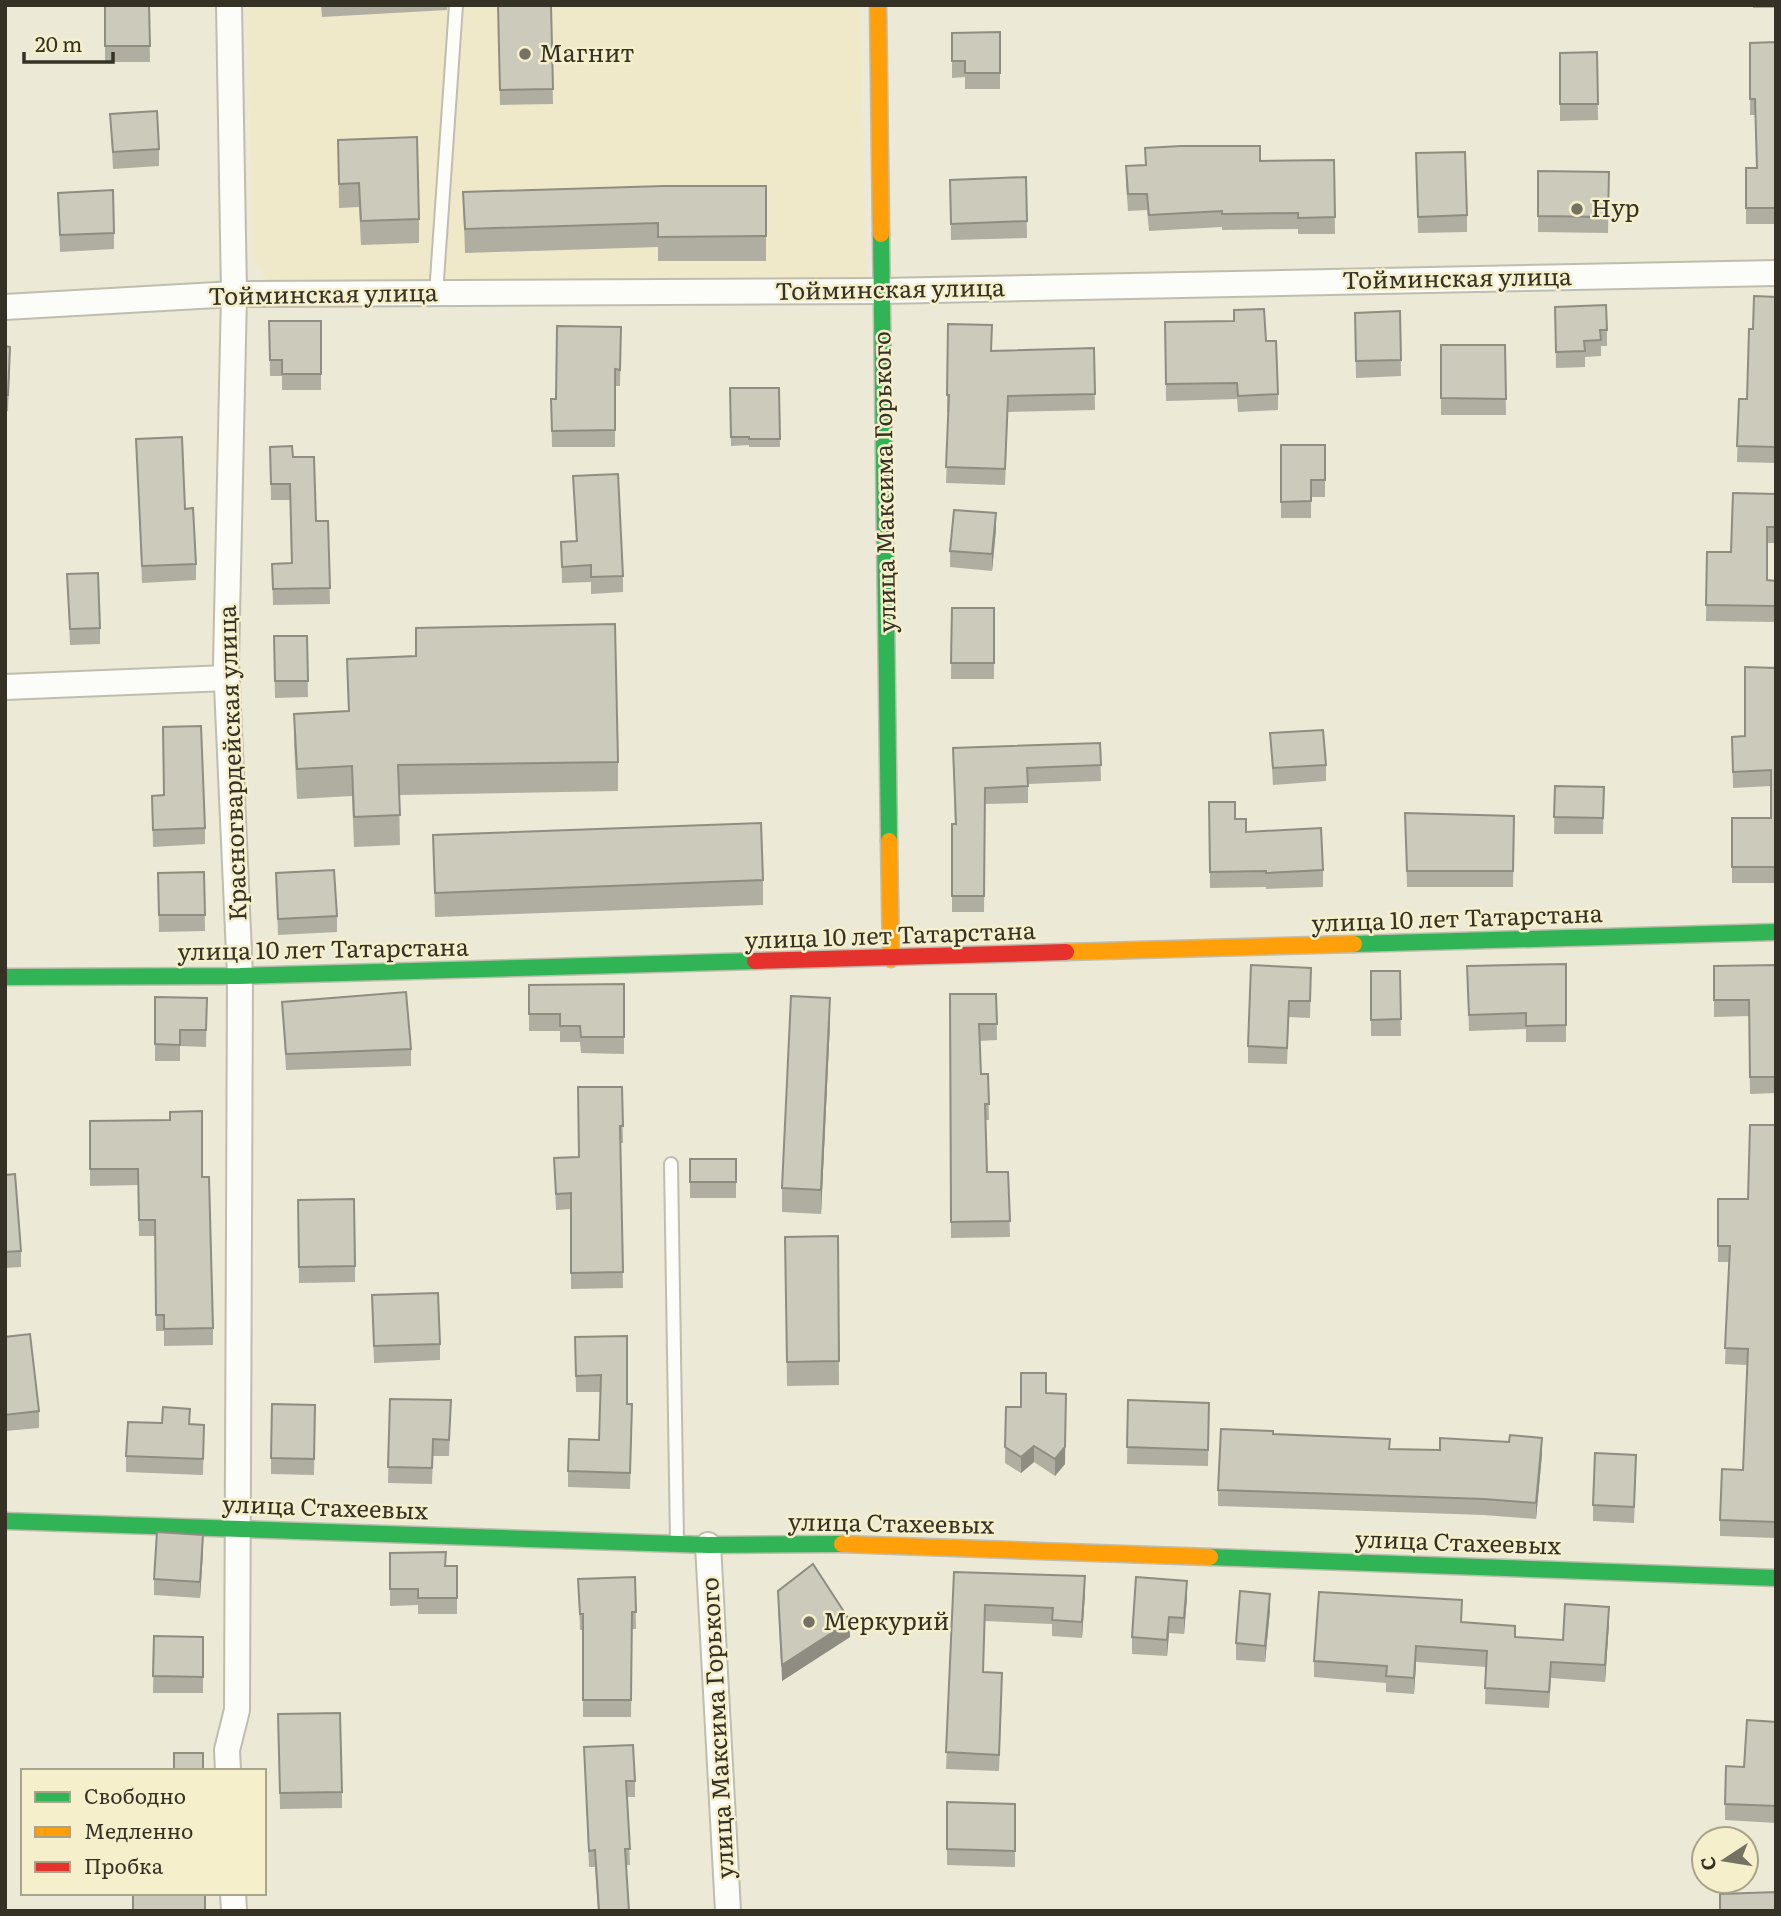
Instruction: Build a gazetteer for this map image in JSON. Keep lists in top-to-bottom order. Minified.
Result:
{"streets":{"street":["Тойминская улица","улица Максима Горького","Красногвардейская улица","улица 10 лет Татарстана","улица Стахеевых"]},"crossings":[["Тойминская улица","улица Максима Горького"],["Тойминская улица","Красногвардейская улица"],["улица Максима Горького","улица 10 лет Татарстана"],["улица Максима Горького","улица Стахеевых"],["Красногвардейская улица","улица 10 лет Татарстана"],["Красногвардейская улица","улица Стахеевых"]],"places":["Магнит","Нур","Меркурий"],"legend":["Свободно","Медленно","Пробка"],"scale_bar":"20 m","north":"left"}
